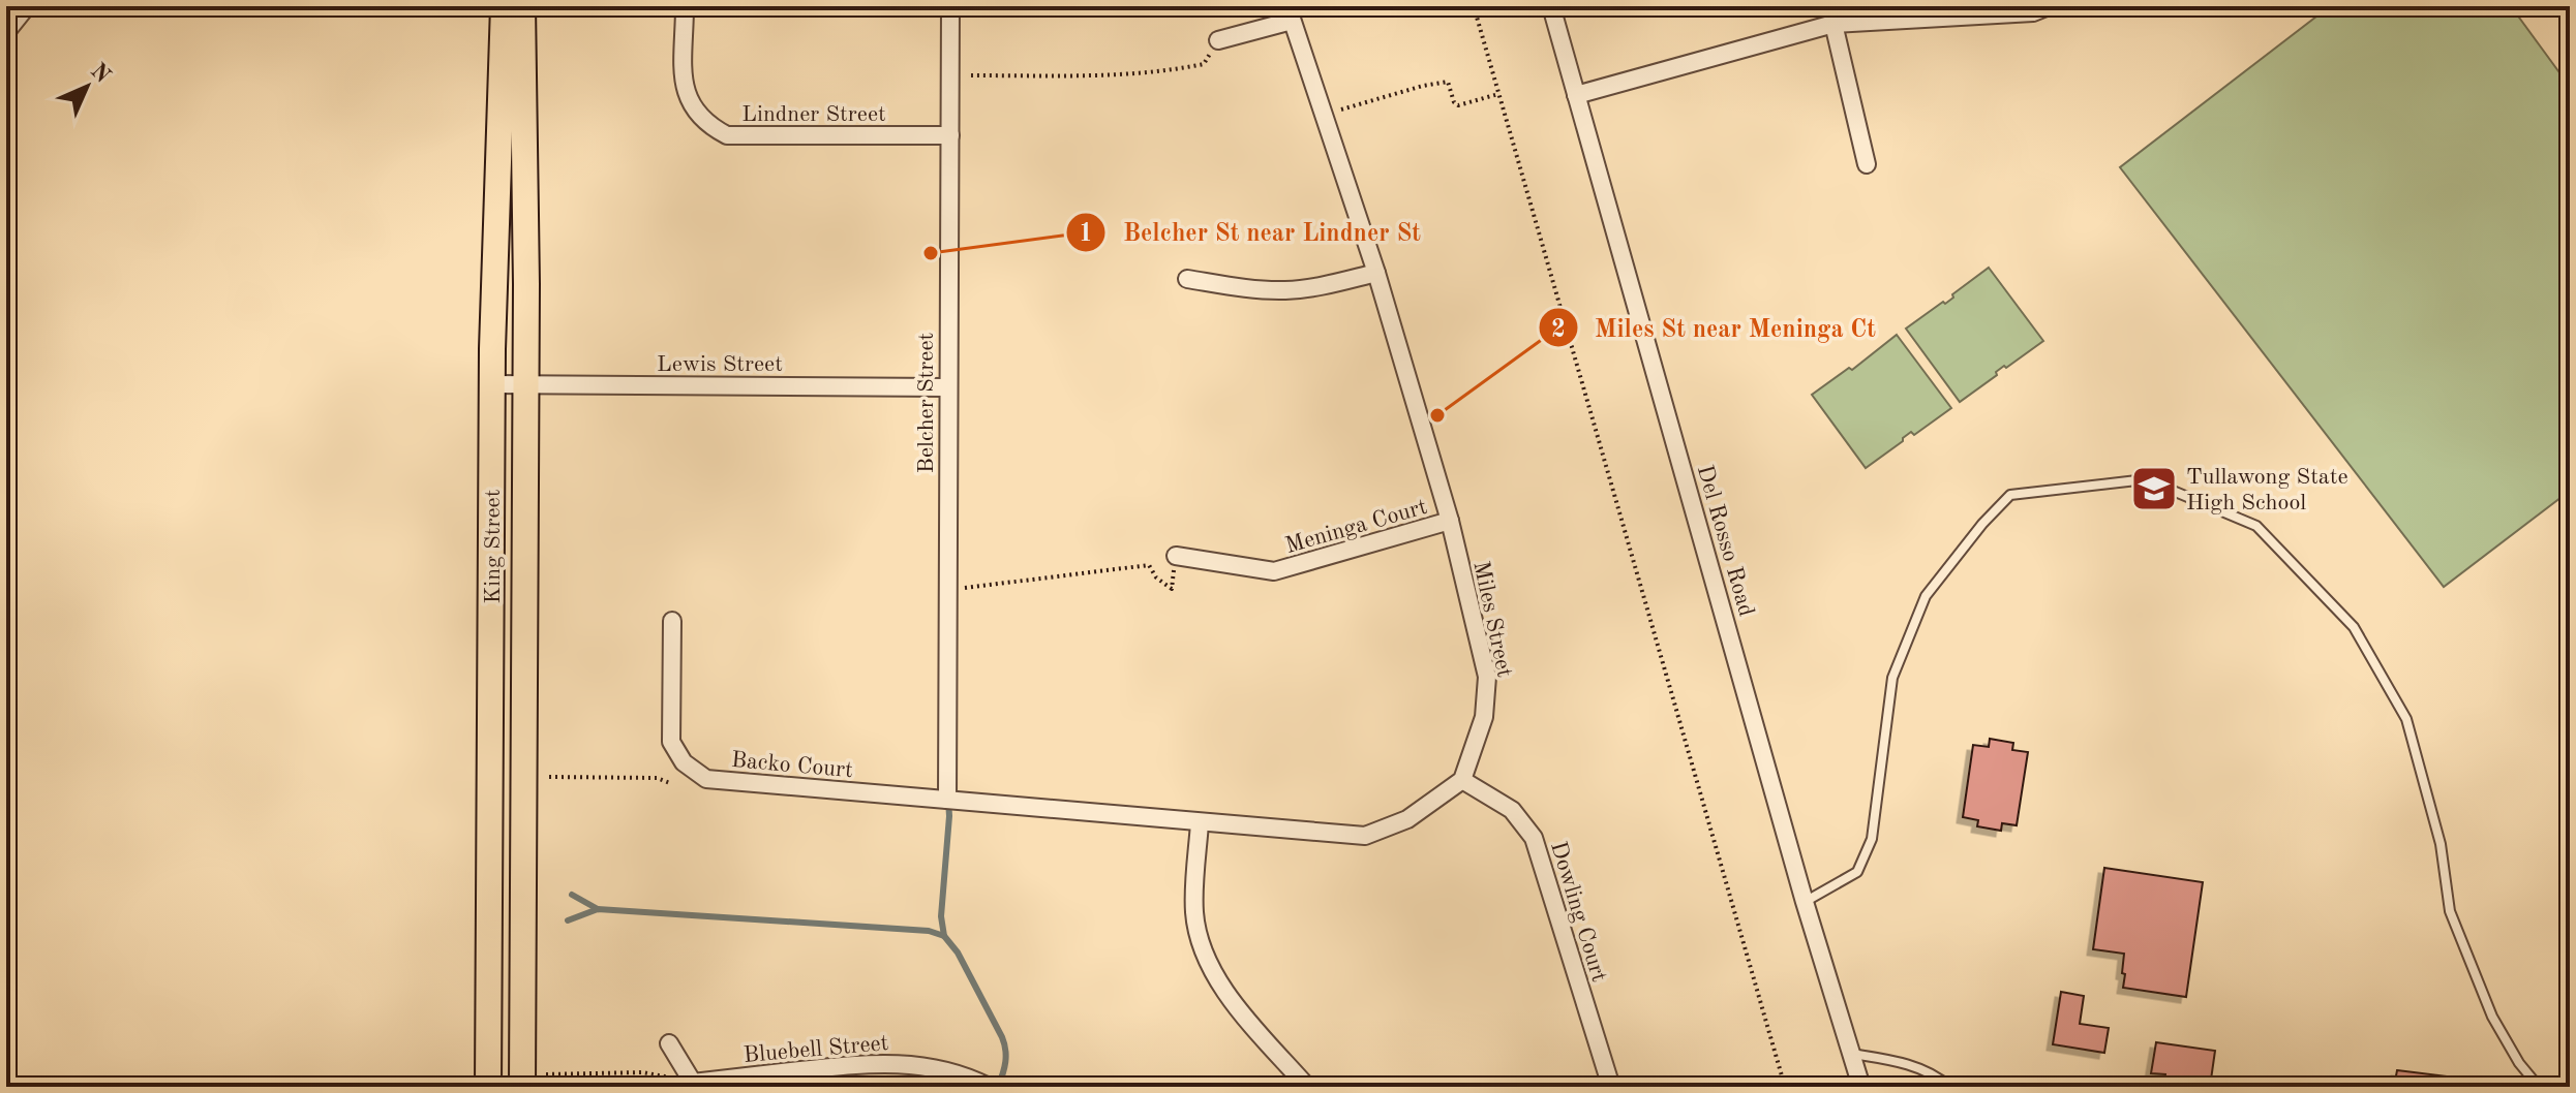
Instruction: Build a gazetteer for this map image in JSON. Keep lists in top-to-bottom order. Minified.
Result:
{"streets":{"main road":["King Street"],"street":["Lindner Street","Lewis Street","Belcher Street","Meninga Court","Del Rosso Road","Miles Street","Backo Court","Dowling Court","Bluebell Street"]},"crossings":[["Lindner Street","Belcher Street"],["Lewis Street","Belcher Street"],["Lewis Street","King Street"],["Belcher Street","Backo Court"],["Meninga Court","Miles Street"],["Miles Street","Dowling Court"]],"places":{"other":["Belcher St near Lindner St","Miles St near Meninga Ct"],"school or university":["Tullawong State High School"]},"north":"top right"}
